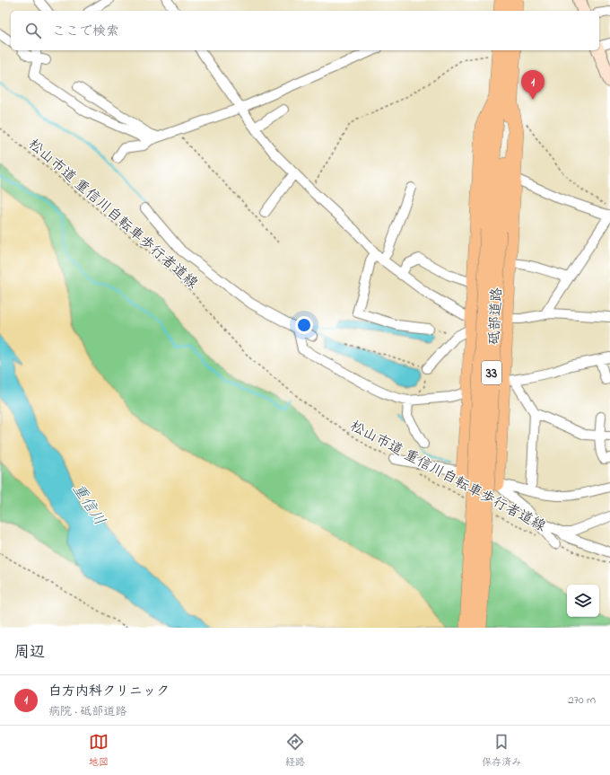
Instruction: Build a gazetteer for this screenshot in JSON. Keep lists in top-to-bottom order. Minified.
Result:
{"streets":{"highway":["砥部道路","33"],"path":["松山市道 重信川自転車歩行者道線"]},"water":["重信川"],"page":{"search":"ここで検索","pins":"1","heading":"周辺","list":[{"mark":"1","name":"白方内科クリニック","note":"病院 · 砥部道路","value":"270 m"}],"nav":["地図","経路","保存済み"]}}
